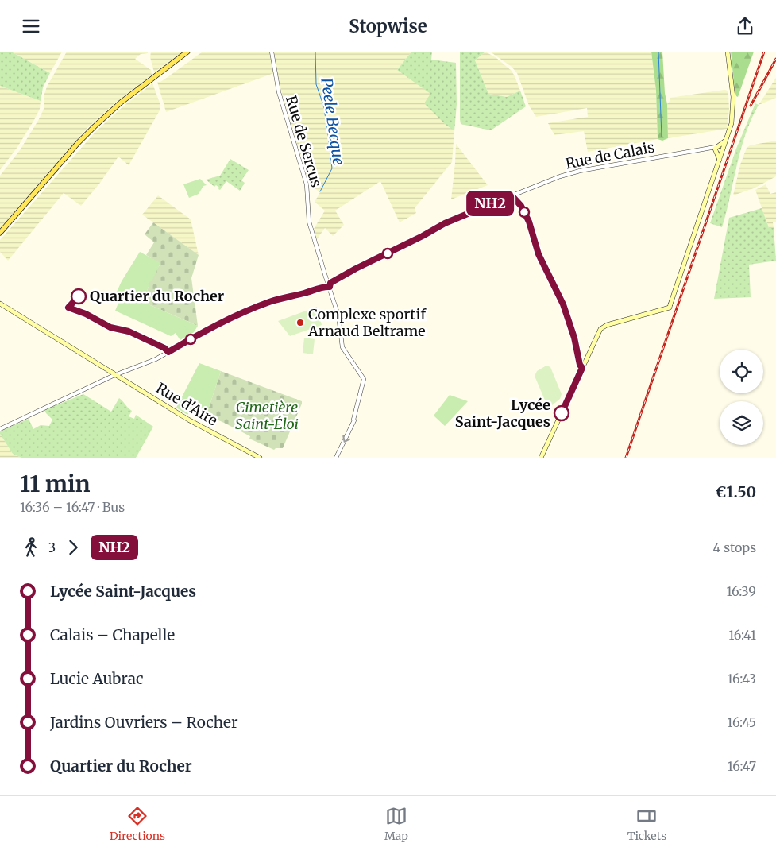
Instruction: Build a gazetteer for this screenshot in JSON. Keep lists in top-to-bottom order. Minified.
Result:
{"streets":{"main road":["Rue d'Aire"],"street":["Rue de Sercus","Rue de Calais"]},"crossings":[["Rue de Sercus","Rue de Calais"],["Rue de Calais","Rue d'Aire"]],"one_way":["Rue de Sercus"],"water":["Peele Becque"],"parks":["Cimetière Saint-Éloi"],"places":["Quartier du Rocher","Complexe sportif Arnaud Beltrame","Lycée Saint-Jacques"],"lines":["bus line NH2"],"page":{"header":"Stopwise","on_map":"NH2","heading":["11 min","16:36 – 16:47 · Bus","€1.50"],"legs":["3","NH2","4 stops"],"list":[{"name":"Lycée Saint-Jacques","value":"16:39"},{"name":"Calais – Chapelle","value":"16:41"},{"name":"Lucie Aubrac","value":"16:43"},{"name":"Jardins Ouvriers – Rocher","value":"16:45"},{"name":"Quartier du Rocher","value":"16:47"}],"tabs":["Directions","Map","Tickets"]}}
